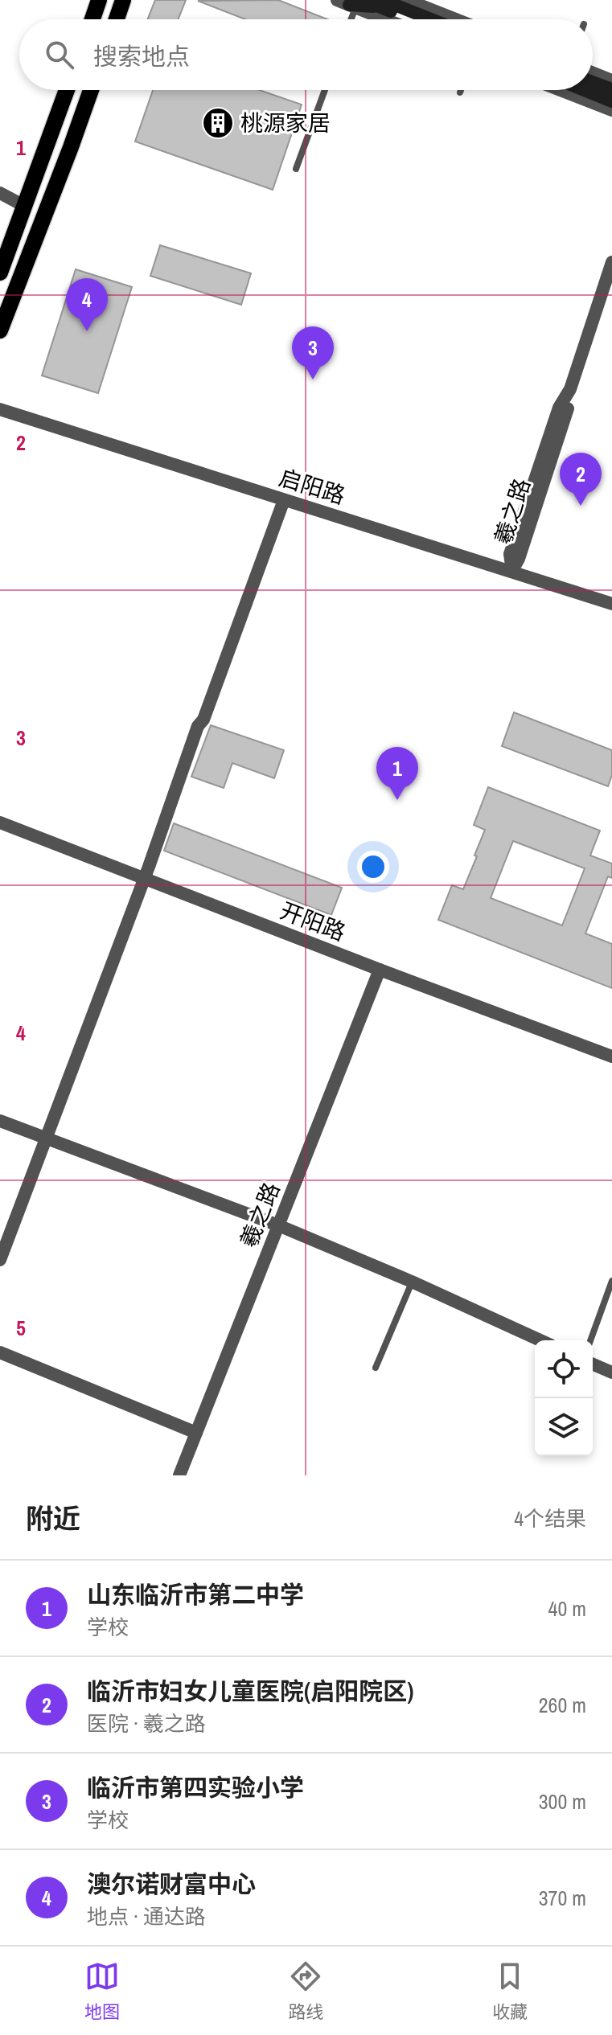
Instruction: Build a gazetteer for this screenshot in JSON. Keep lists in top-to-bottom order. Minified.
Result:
{"streets":{"street":["启阳路","羲之路","开阳路"]},"crossings":[["启阳路","羲之路"],["羲之路","开阳路"]],"places":{"building":["桃源家居"]},"page":{"search":"搜索地点","pins":["4","3","2","1"],"heading":["附近","4个结果"],"list":[{"mark":"1","name":"山东临沂市第二中学","note":"学校","value":"40 m"},{"mark":"2","name":"临沂市妇女儿童医院(启阳院区)","note":"医院 · 羲之路","value":"260 m"},{"mark":"3","name":"临沂市第四实验小学","note":"学校","value":"300 m"},{"mark":"4","name":"澳尔诺财富中心","note":"地点 · 通达路","value":"370 m"}],"nav":["地图","路线","收藏"]},"grid":{"rows":["1","2","3","4","5"]}}
